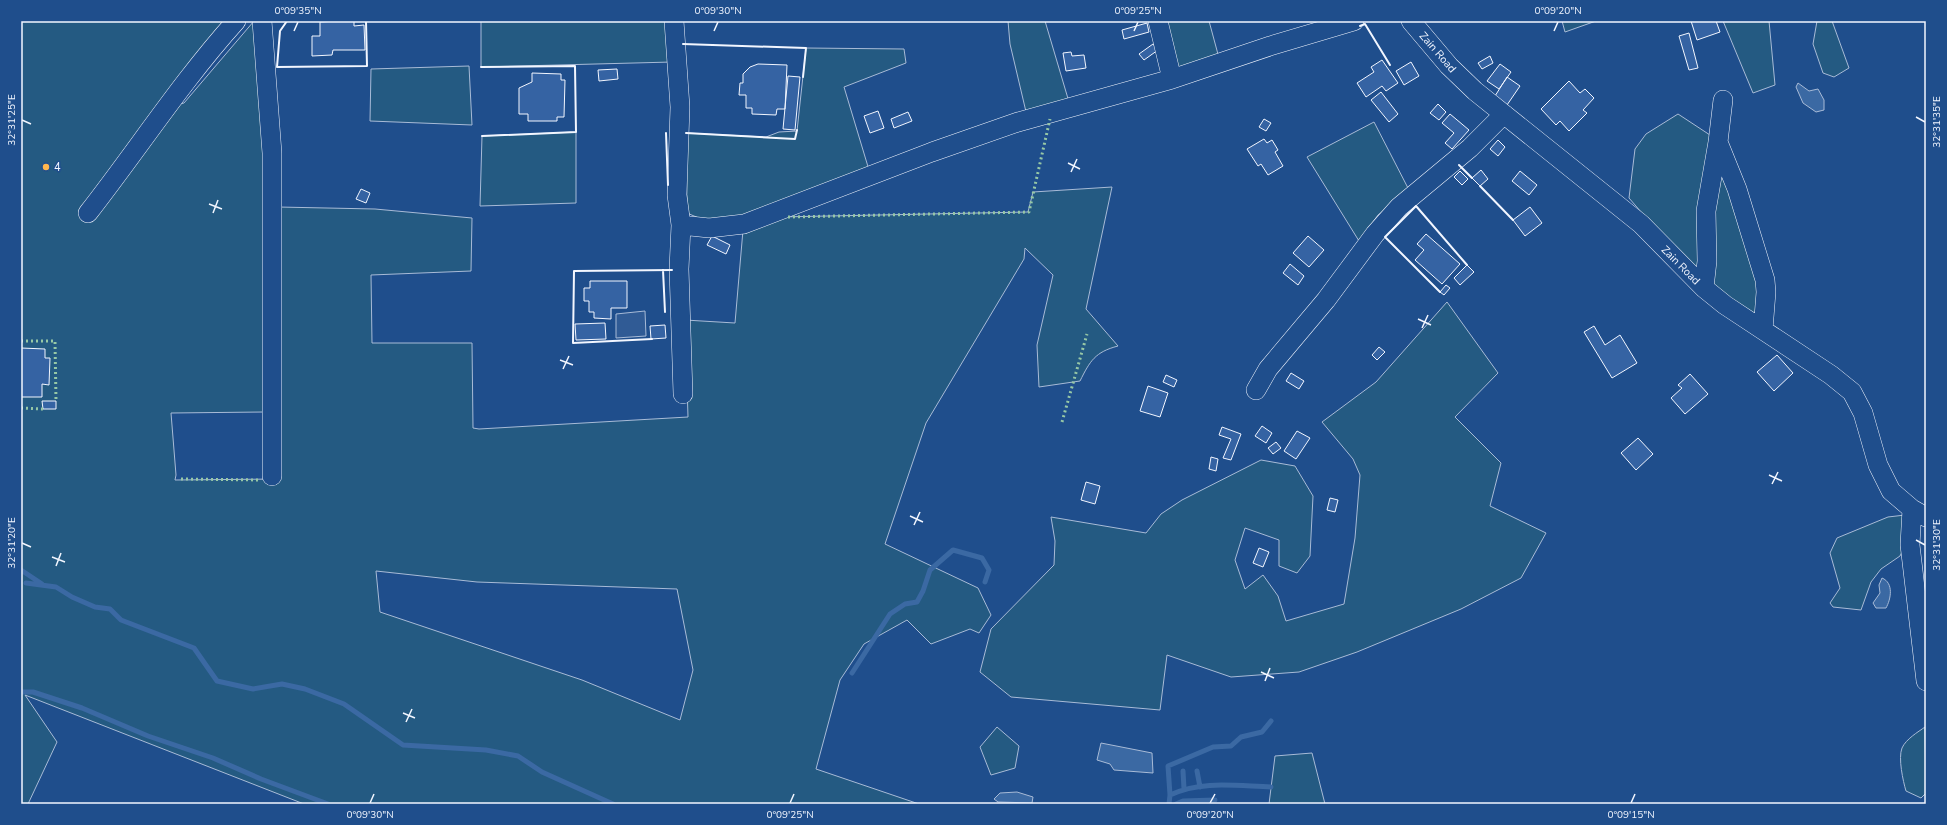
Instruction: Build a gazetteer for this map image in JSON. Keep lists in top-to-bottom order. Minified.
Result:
{"streets":{"street":["Zain Road"]},"places":["4"],"coordinates":["0°09'35\"N","0°09'30\"N","0°09'25\"N","0°09'20\"N","32°31'25\"E","32°31'35\"E","32°31'20\"E","32°31'30\"E","0°09'15\"N"]}
